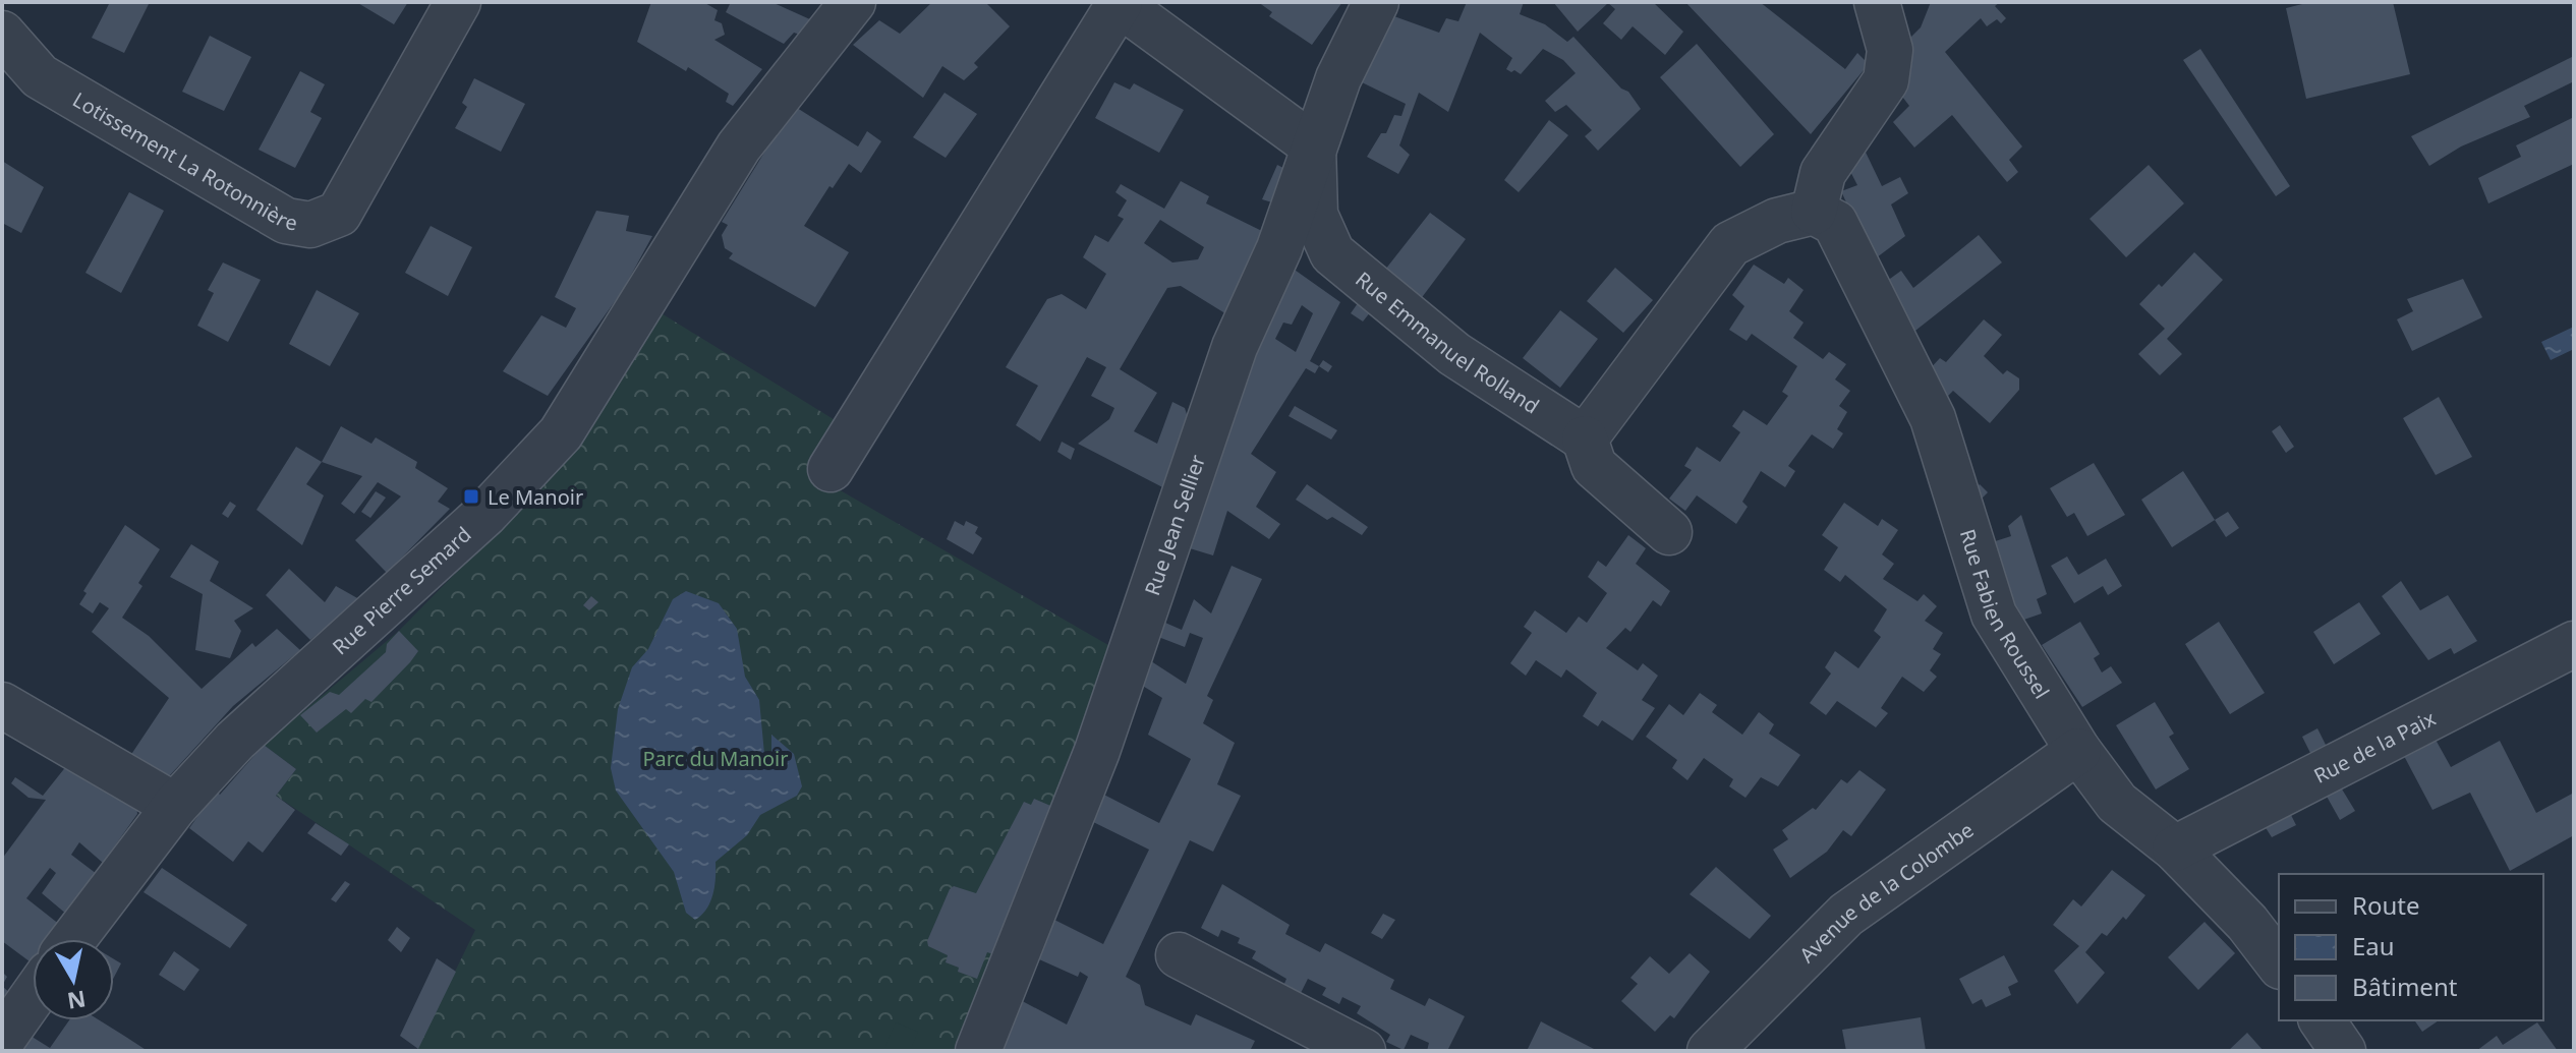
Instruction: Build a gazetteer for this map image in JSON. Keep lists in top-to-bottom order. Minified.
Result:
{"streets":{"street":["Lotissement La Rotonnière","Rue Emmanuel Rolland","Rue Jean Sellier","Rue Pierre Semard","Rue Fabien Roussel","Rue de la Paix","Avenue de la Colombe"]},"crossings":[["Rue Emmanuel Rolland","Rue Jean Sellier"],["Rue Fabien Roussel","Rue de la Paix"],["Rue Fabien Roussel","Avenue de la Colombe"]],"parks":["Parc du Manoir"],"places":{"transit":["Le Manoir"]},"legend":["Route","Eau","Bâtiment"],"north":"bottom"}
